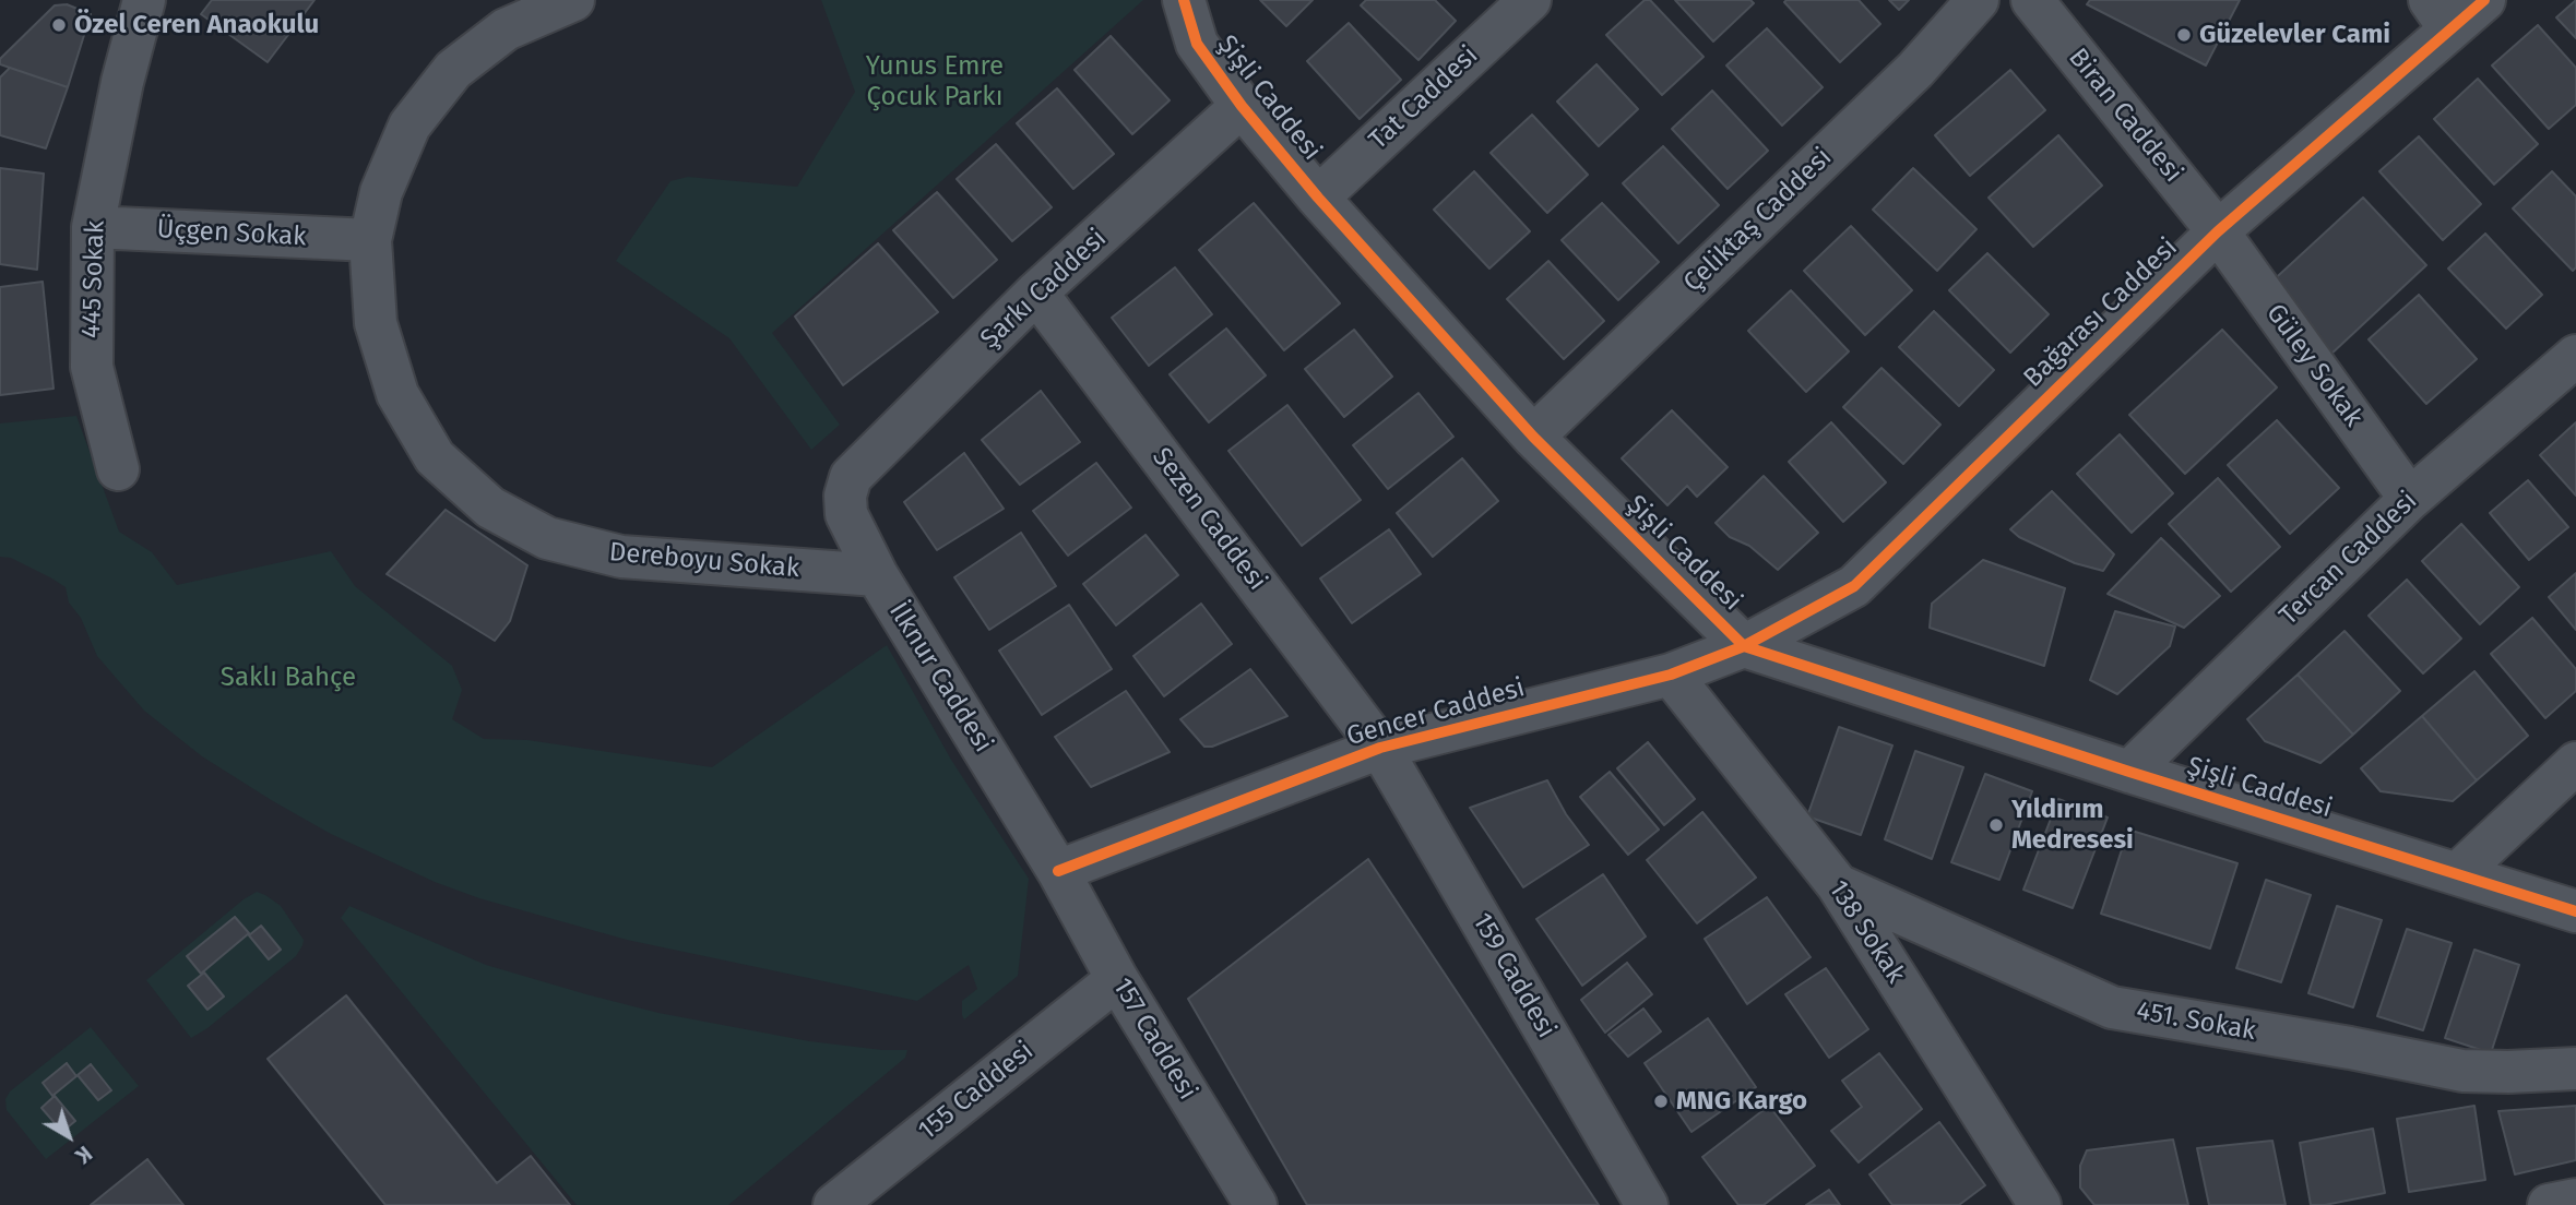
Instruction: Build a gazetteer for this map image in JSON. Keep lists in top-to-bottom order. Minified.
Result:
{"streets":{"street":["Şişli Caddesi","Tat Caddesi","Biran Caddesi","Çeliktaş Caddesi","Üçgen Sokak","445 Sokak","Şarkı Caddesi","Bağarası Caddesi","Güley Sokak","Sezen Caddesi","Tercan Caddesi","Dereboyu Sokak","İlknur Caddesi","Gencer Caddesi","138 Sokak","159 Caddesi","451. Sokak","157 Caddesi","155 Caddesi"]},"crossings":[["Şişli Caddesi","Tat Caddesi"],["Şişli Caddesi","Çeliktaş Caddesi"],["Şişli Caddesi","Şarkı Caddesi"],["Şişli Caddesi","Bağarası Caddesi"],["Şişli Caddesi","Tercan Caddesi"],["Şişli Caddesi","Gencer Caddesi"],["Biran Caddesi","Bağarası Caddesi"],["Biran Caddesi","Güley Sokak"],["Üçgen Sokak","445 Sokak"],["Üçgen Sokak","Dereboyu Sokak"],["Şarkı Caddesi","Sezen Caddesi"],["Şarkı Caddesi","İlknur Caddesi"],["Bağarası Caddesi","Güley Sokak"],["Bağarası Caddesi","Gencer Caddesi"],["Güley Sokak","Tercan Caddesi"],["Sezen Caddesi","Gencer Caddesi"],["Sezen Caddesi","159 Caddesi"],["Dereboyu Sokak","İlknur Caddesi"],["İlknur Caddesi","Gencer Caddesi"],["İlknur Caddesi","157 Caddesi"],["Gencer Caddesi","138 Sokak"],["Gencer Caddesi","159 Caddesi"],["Gencer Caddesi","157 Caddesi"],["138 Sokak","451. Sokak"],["157 Caddesi","155 Caddesi"]],"parks":["Yunus Emre Çocuk Parkı","Saklı Bahçe"],"places":["Özel Ceren Anaokulu","Güzelevler Cami","Yıldırım Medresesi","MNG Kargo"],"north":"bottom right"}
